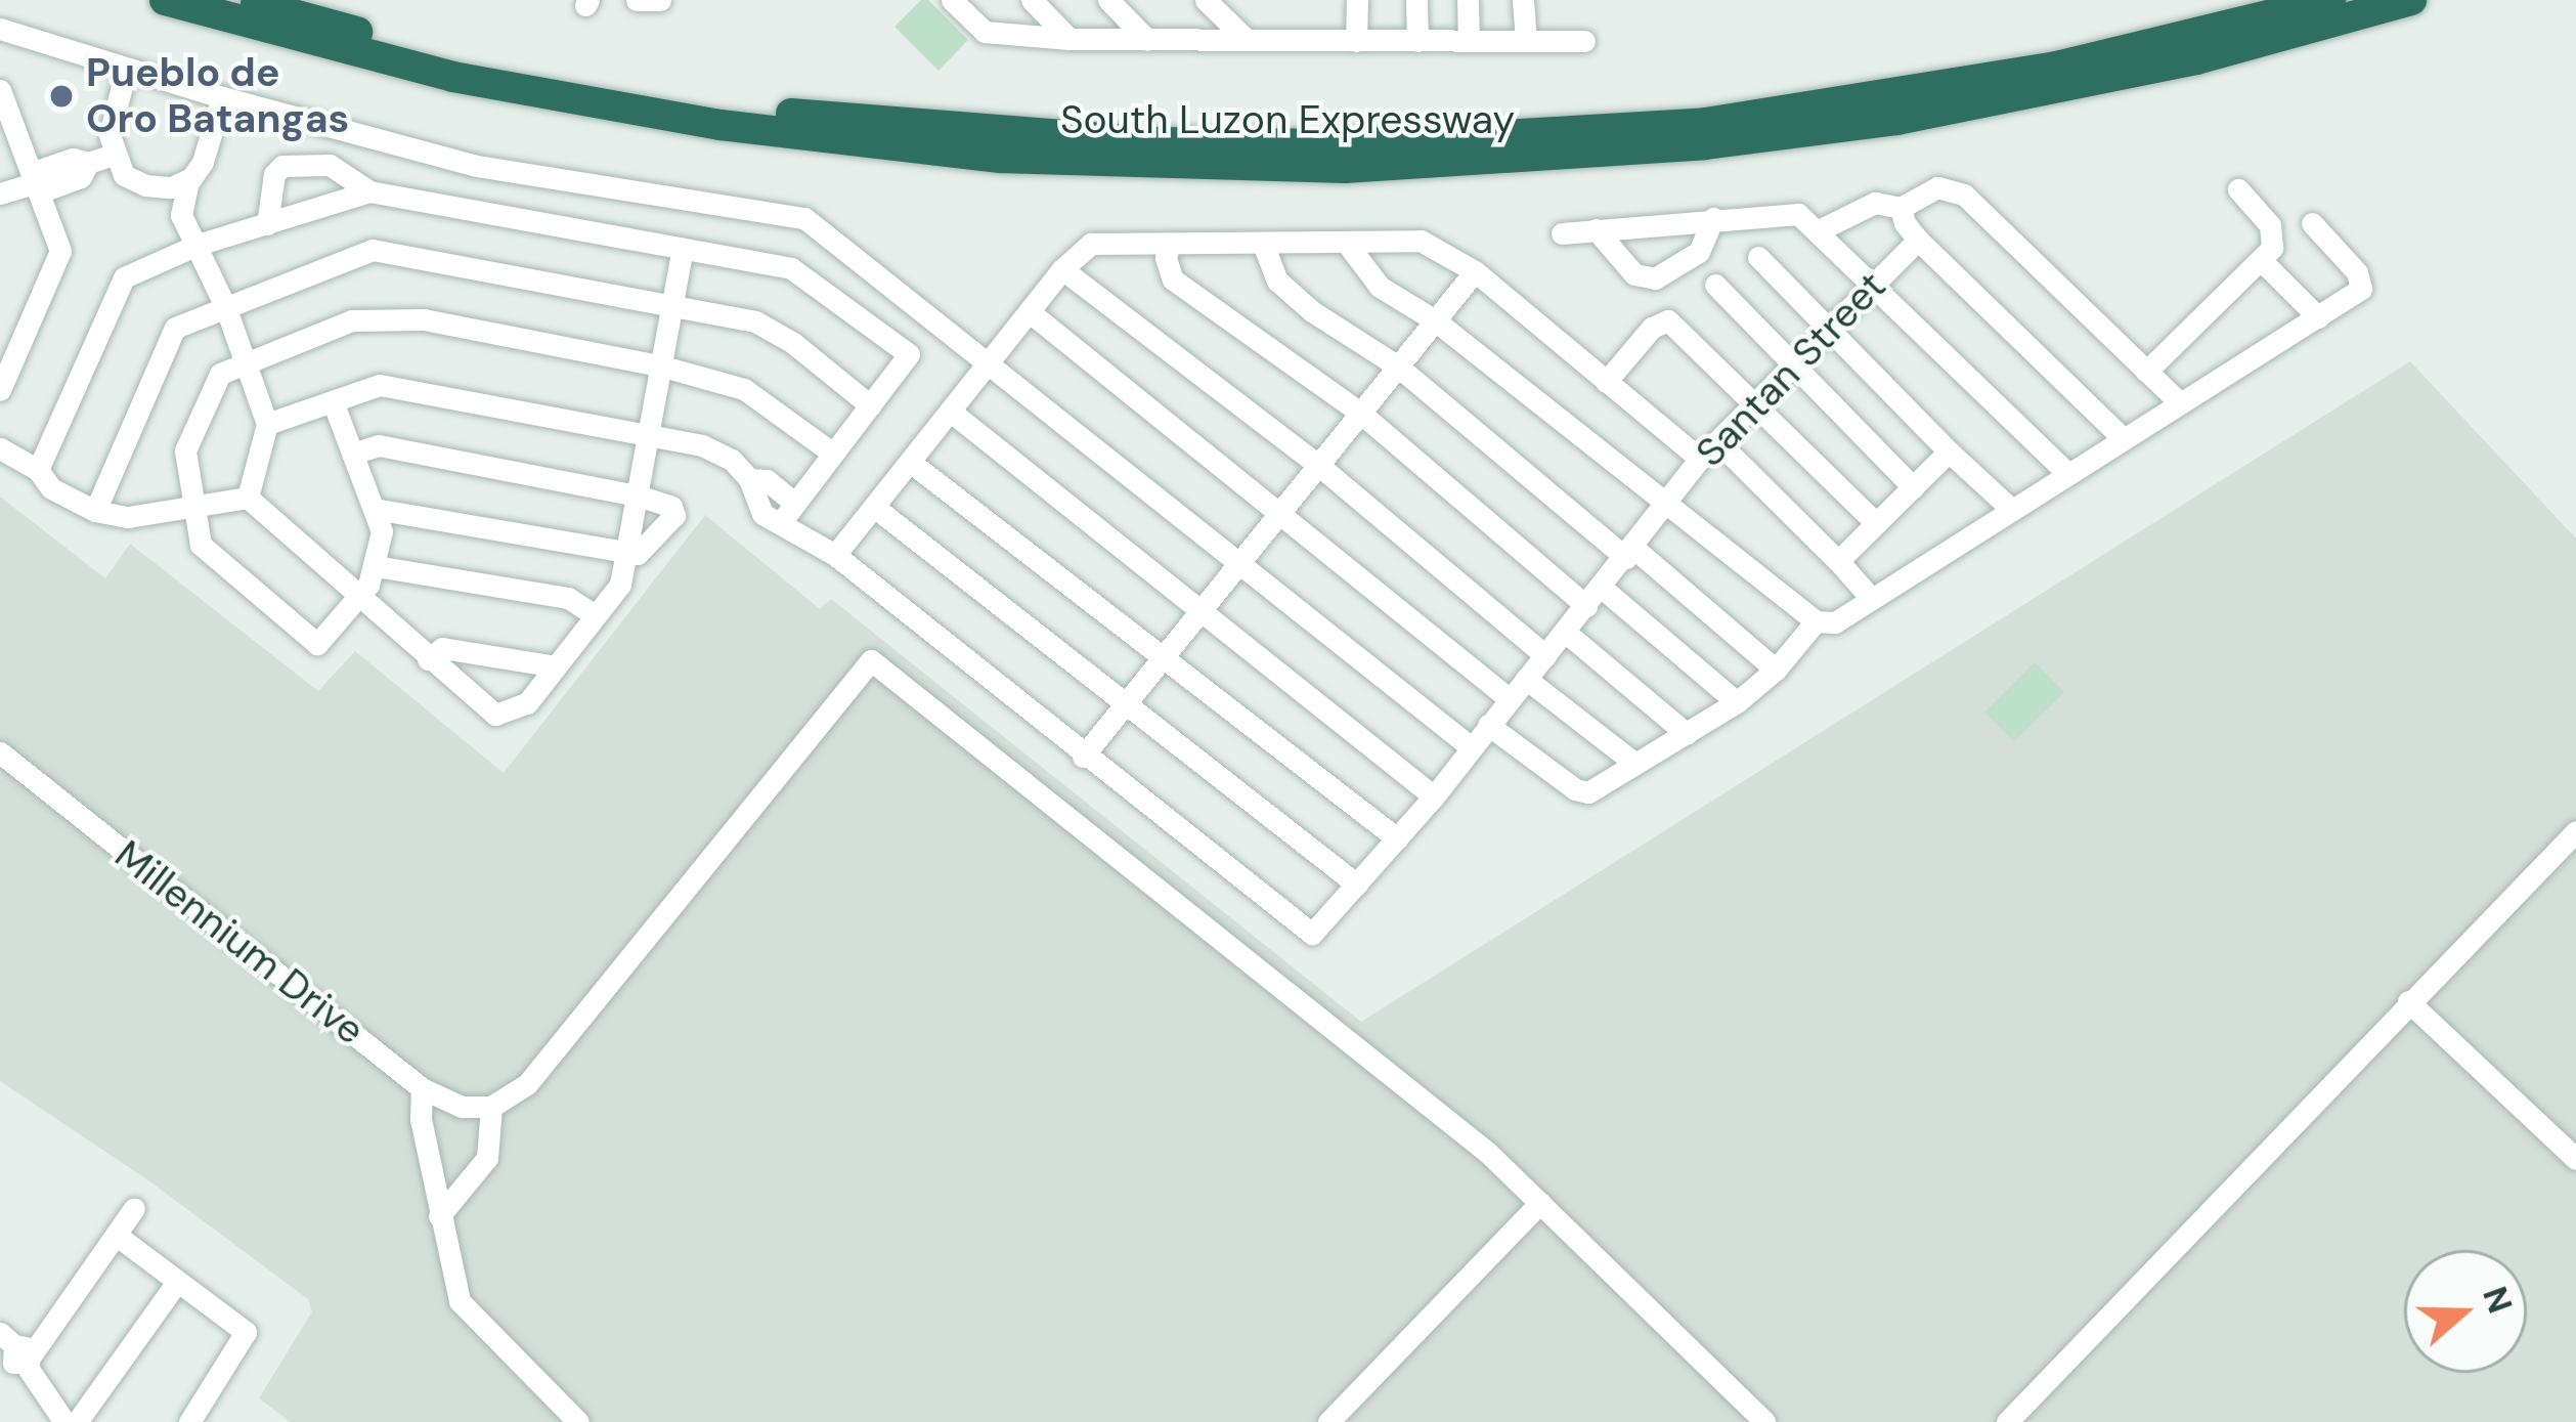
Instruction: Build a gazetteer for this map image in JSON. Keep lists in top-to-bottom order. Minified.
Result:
{"streets":{"highway":["South Luzon Expressway"],"street":["Santan Street","Millennium Drive"]},"places":["Pueblo de Oro Batangas"],"north":"right"}
